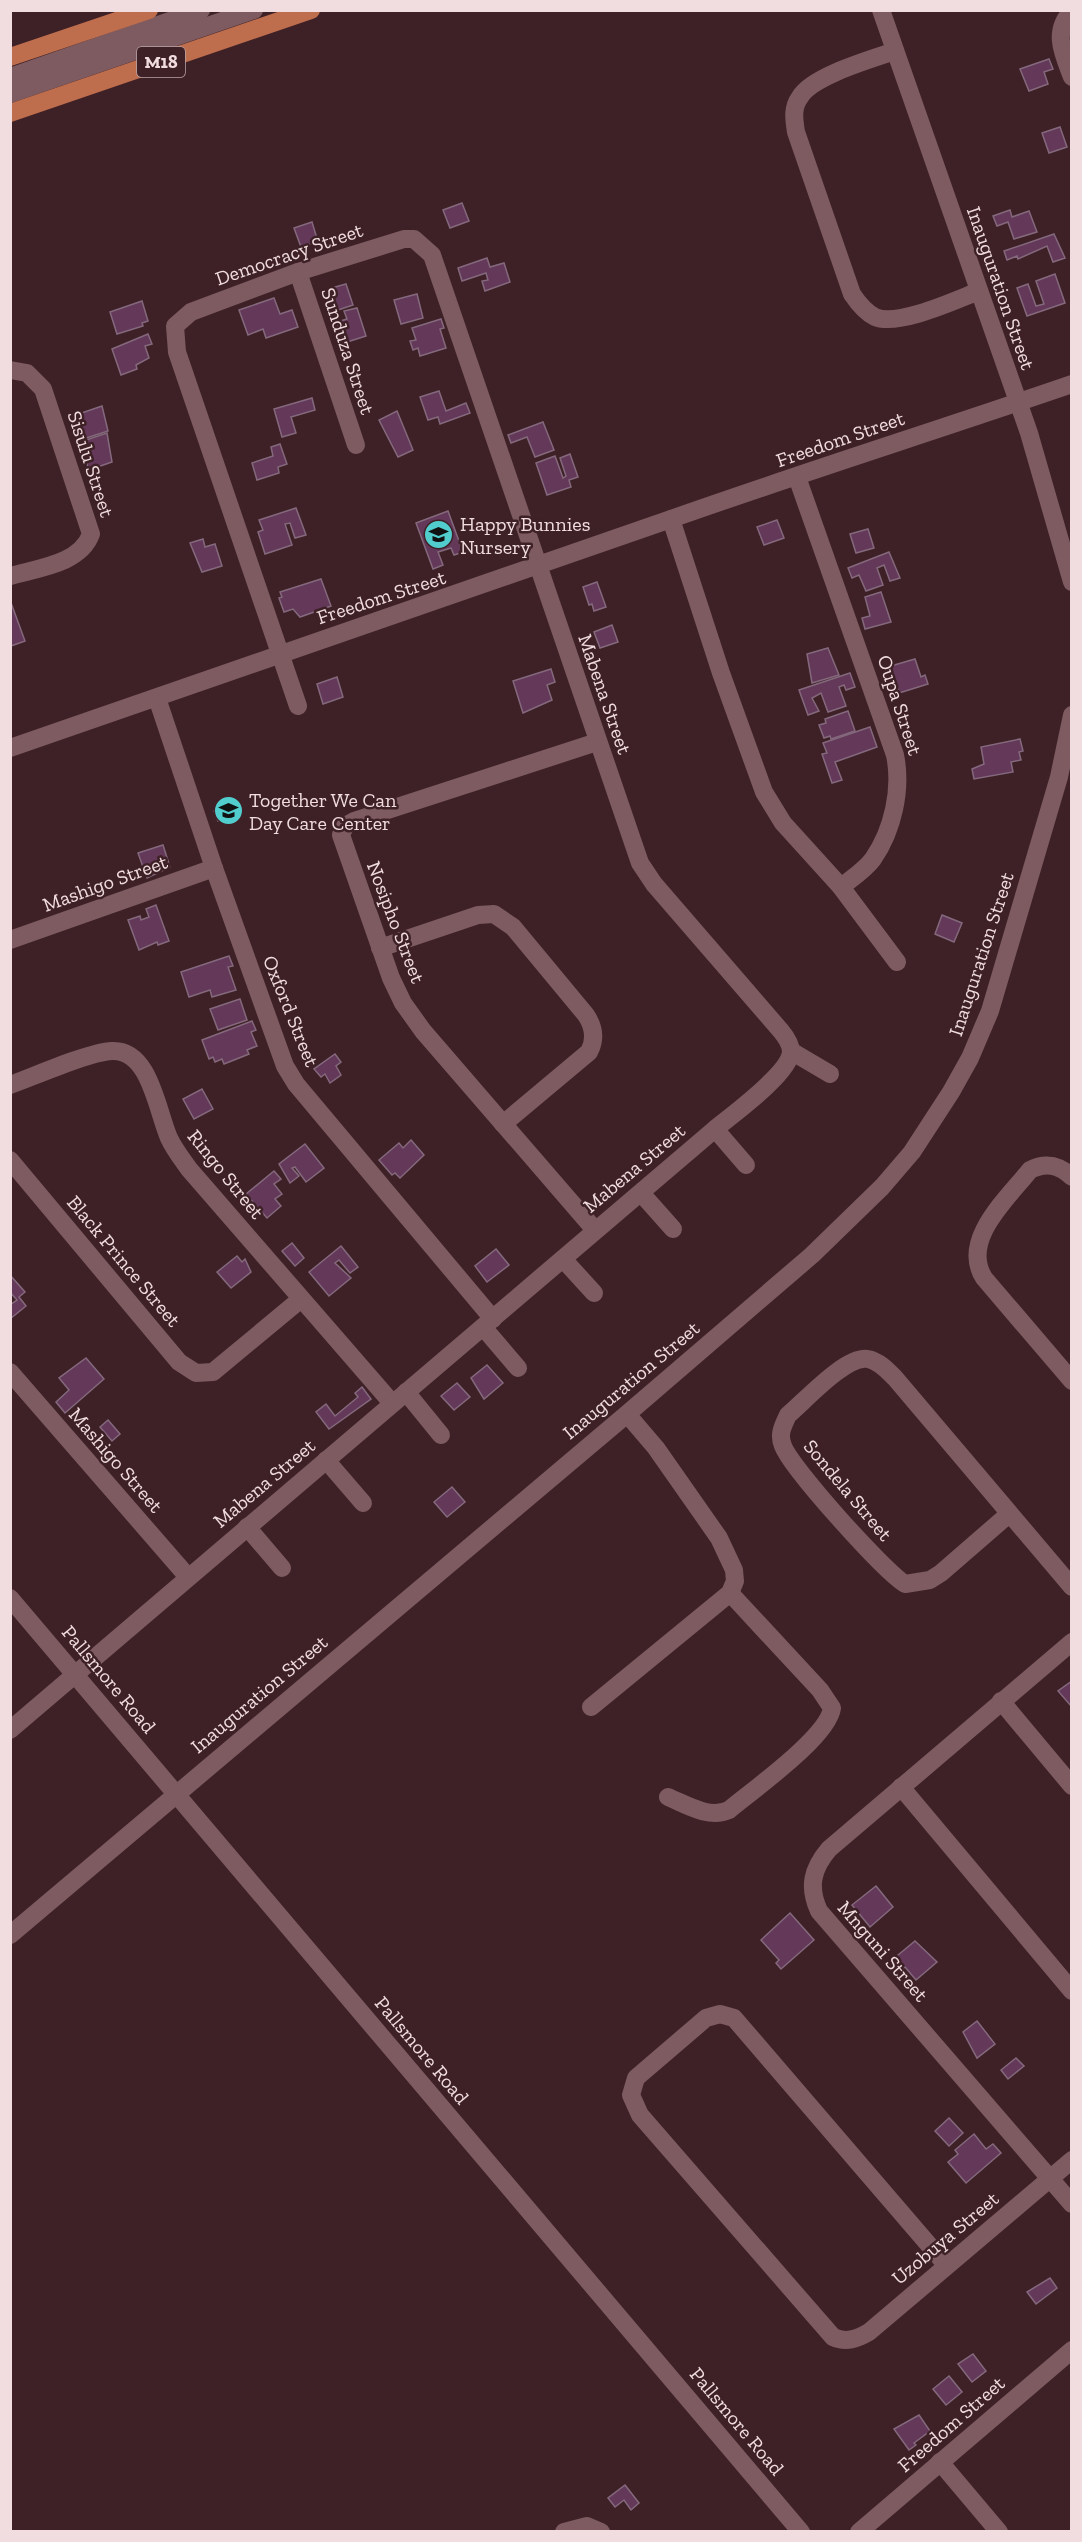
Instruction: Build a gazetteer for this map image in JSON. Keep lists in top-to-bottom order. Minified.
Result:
{"streets":{"main road":["M18"],"street":["Democracy Street","Inauguration Street","Sunduza Street","Freedom Street","Sisulu Street","Mabena Street","Oupa Street","Mashigo Street","Nosipho Street","Oxford Street","Ringo Street","Black Prince Street","Sondela Street","Pallsmore Road","Mnguni Street","Uzobuya Street"]},"crossings":[["Democracy Street","Sunduza Street"],["Democracy Street","Freedom Street"],["Democracy Street","Mabena Street"],["Inauguration Street","Freedom Street"],["Inauguration Street","Pallsmore Road"],["Freedom Street","Mabena Street"],["Freedom Street","Oupa Street"],["Freedom Street","Oxford Street"],["Mabena Street","Mashigo Street"],["Mabena Street","Nosipho Street"],["Mabena Street","Oxford Street"],["Mabena Street","Ringo Street"],["Mabena Street","Pallsmore Road"],["Mashigo Street","Oxford Street"],["Ringo Street","Black Prince Street"],["Mnguni Street","Uzobuya Street"]],"places":{"school or university":["Happy Bunnies Nursery","Together We Can Day Care Center"]}}
